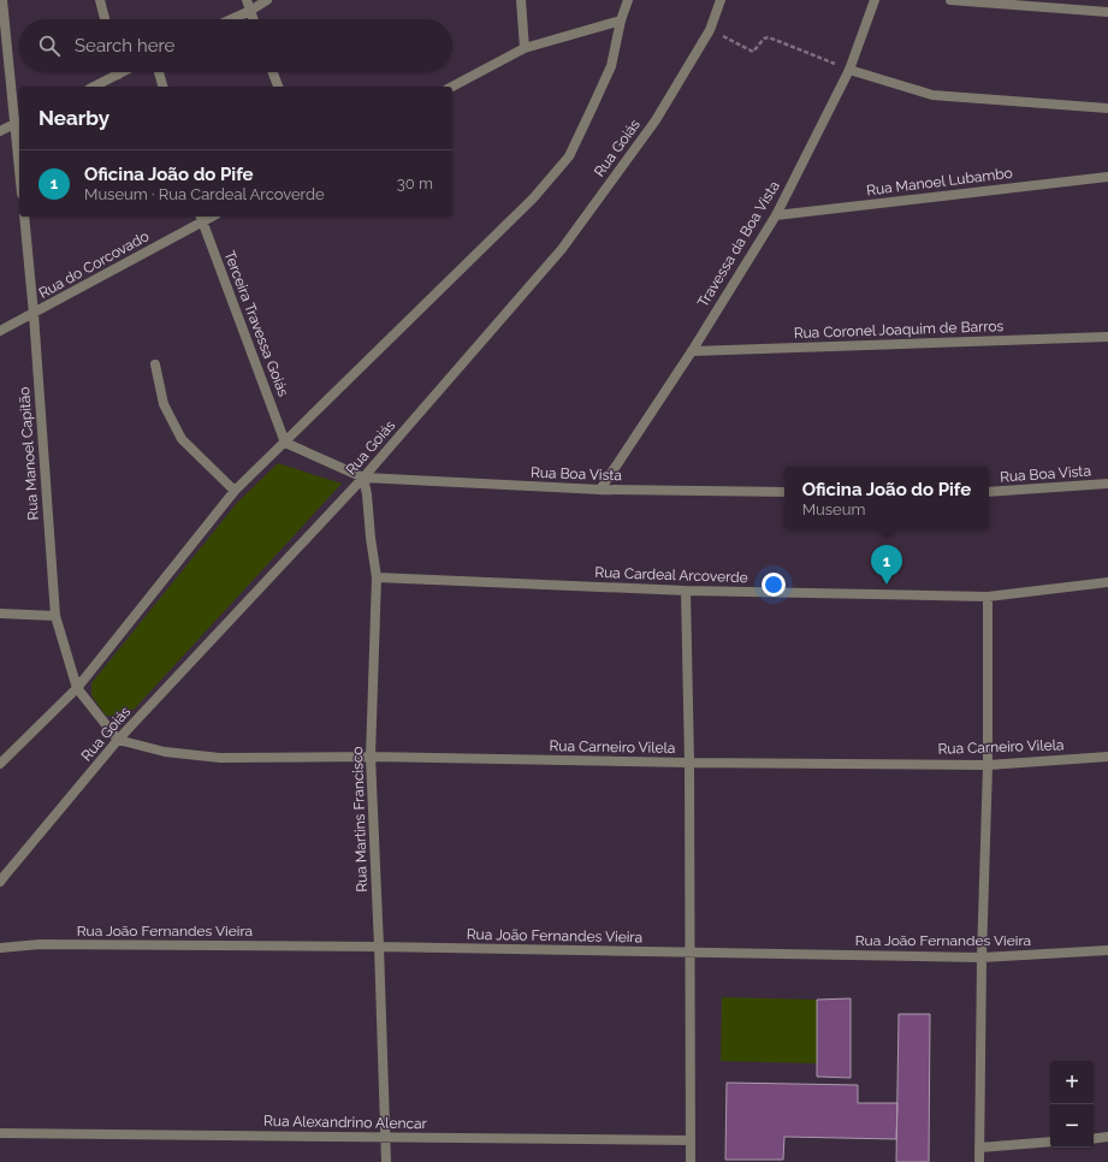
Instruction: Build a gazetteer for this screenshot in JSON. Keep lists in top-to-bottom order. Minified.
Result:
{"streets":{"street":["Rua Goiás","Rua Manoel Lubambo","Travessa da Boa Vista","Rua do Corcovado","Terceira Travessa Goiás","Rua Coronel Joaquim de Barros","Rua Manoel Capitão","Rua Boa Vista","Rua Cardeal Arcoverde","Rua Carneiro Vilela","Rua Martins Francisco","Rua João Fernandes Vieira","Rua Alexandrino Alencar"]},"crossings":[["Rua Goiás","Rua Boa Vista"],["Rua Goiás","Rua Carneiro Vilela"],["Rua Goiás","Rua Martins Francisco"],["Rua Manoel Lubambo","Travessa da Boa Vista"],["Travessa da Boa Vista","Rua Coronel Joaquim de Barros"],["Travessa da Boa Vista","Rua Boa Vista"],["Rua do Corcovado","Terceira Travessa Goiás"],["Rua do Corcovado","Rua Manoel Capitão"],["Rua Boa Vista","Rua Martins Francisco"],["Rua Cardeal Arcoverde","Rua Martins Francisco"],["Rua Carneiro Vilela","Rua Martins Francisco"],["Rua Martins Francisco","Rua João Fernandes Vieira"],["Rua Martins Francisco","Rua Alexandrino Alencar"]],"page":{"search":"Search here","heading":"Nearby","list":[{"mark":"1","name":"Oficina João do Pife","note":"Museum · Rua Cardeal Arcoverde","value":"30 m"}],"popup":["Oficina João do Pife","Museum"],"pins":"1","map_buttons":["+","−"]}}
